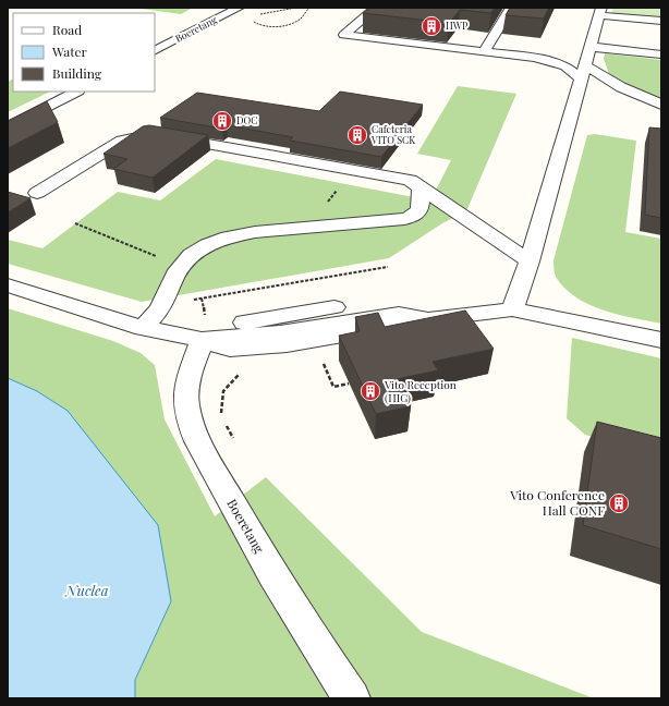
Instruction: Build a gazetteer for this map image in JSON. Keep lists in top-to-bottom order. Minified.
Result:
{"streets":{"street":["Boeretang"]},"water":["Nuclea"],"places":{"building":["HWP","DOC","Cafeteria VITO SCK","Vito Reception (HIG)","Vito Conference Hall CONF"]},"legend":["Road","Water","Building"]}
